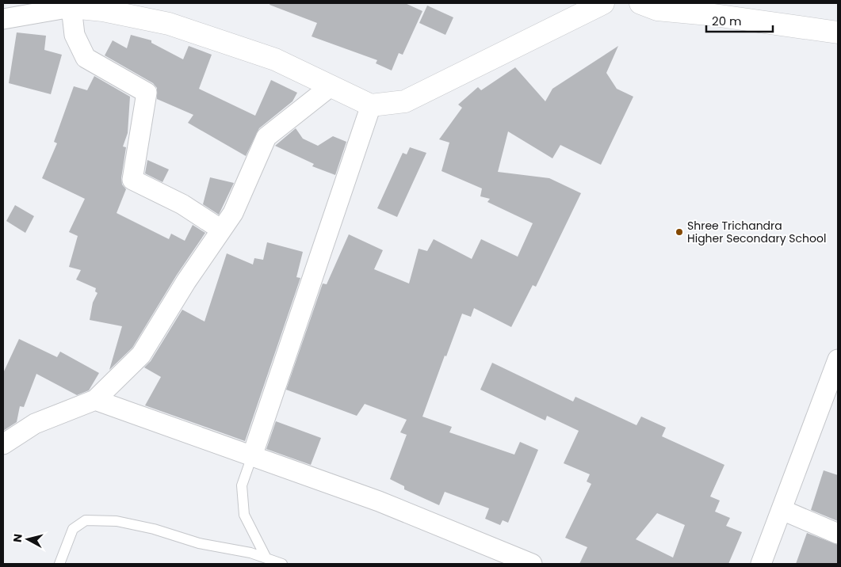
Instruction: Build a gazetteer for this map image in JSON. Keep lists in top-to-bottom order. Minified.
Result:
{"places":["Shree Trichandra Higher Secondary School"],"scale_bar":"20 m","north":"left"}
